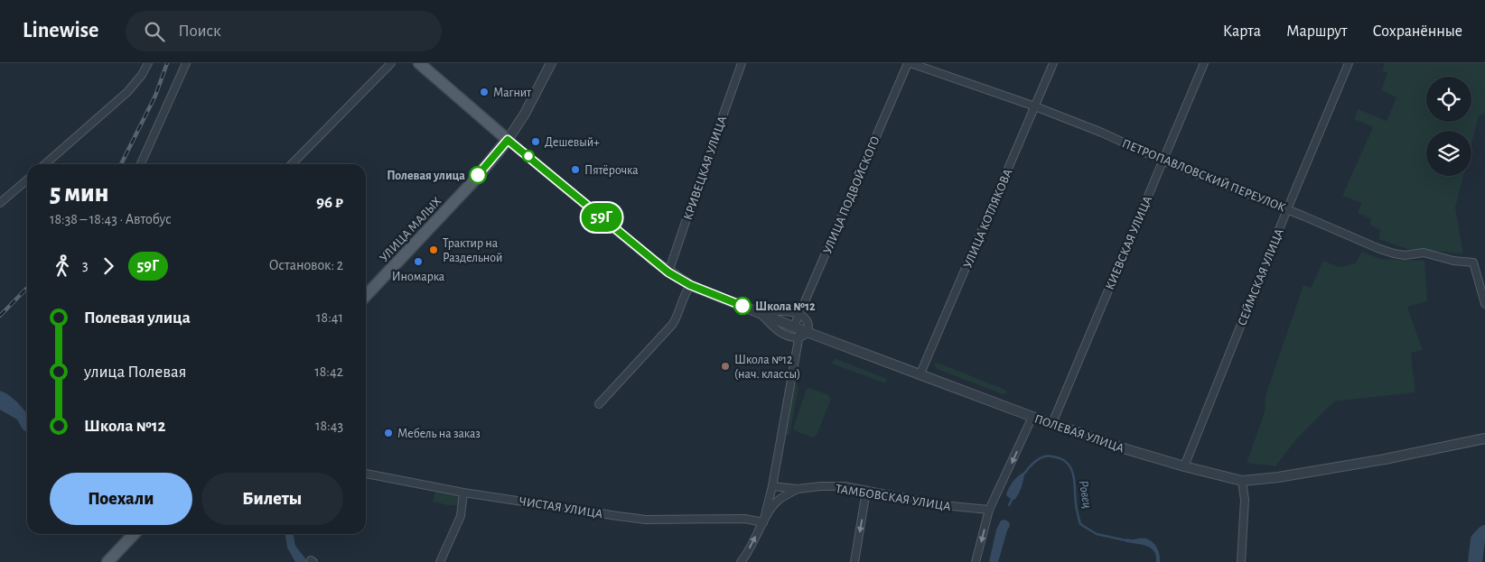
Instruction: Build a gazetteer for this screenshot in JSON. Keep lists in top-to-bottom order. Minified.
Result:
{"streets":{"main road":["УЛИЦА МАЛЫХ"],"street":["КРИВЕЦКАЯ УЛИЦА","ПЕТРОПАВЛОВСКИЙ ПЕРЕУЛОК","УЛИЦА ПОДВОЙСКОГО","УЛИЦА КОТЛЯКОВА","КИЕВСКАЯ УЛИЦА","СЕЙМСКАЯ УЛИЦА","ПОЛЕВАЯ УЛИЦА","ТАМБОВСКАЯ УЛИЦА","ЧИСТАЯ УЛИЦА"]},"crossings":[["КРИВЕЦКАЯ УЛИЦА","ПОЛЕВАЯ УЛИЦА"],["ПЕТРОПАВЛОВСКИЙ ПЕРЕУЛОК","УЛИЦА ПОДВОЙСКОГО"],["ПЕТРОПАВЛОВСКИЙ ПЕРЕУЛОК","УЛИЦА КОТЛЯКОВА"],["ПЕТРОПАВЛОВСКИЙ ПЕРЕУЛОК","КИЕВСКАЯ УЛИЦА"],["ПЕТРОПАВЛОВСКИЙ ПЕРЕУЛОК","СЕЙМСКАЯ УЛИЦА"],["УЛИЦА ПОДВОЙСКОГО","ПОЛЕВАЯ УЛИЦА"],["УЛИЦА ПОДВОЙСКОГО","ТАМБОВСКАЯ УЛИЦА"],["УЛИЦА КОТЛЯКОВА","ПОЛЕВАЯ УЛИЦА"],["УЛИЦА МАЛЫХ","ПОЛЕВАЯ УЛИЦА"],["КИЕВСКАЯ УЛИЦА","ПОЛЕВАЯ УЛИЦА"],["СЕЙМСКАЯ УЛИЦА","ПОЛЕВАЯ УЛИЦА"],["ПОЛЕВАЯ УЛИЦА","ТАМБОВСКАЯ УЛИЦА"],["ТАМБОВСКАЯ УЛИЦА","ЧИСТАЯ УЛИЦА"]],"water":["Ровец"],"places":["Магнит","Дешевый+","Пятёрочка","Полевая улица","Трактир на Раздельной","Иномарка","Школа №12","Школа №12 (нач. классы)","Мебель на заказ"],"lines":["bus line 59Г"],"page":{"header":"Linewise","search":"Поиск","nav":["Карта","Маршрут","Сохранённые"],"on_map":"59Г","heading":["5 мин","18:38 – 18:43 · Автобус","96 ₽"],"legs":["3","59Г","Остановок: 2"],"list":[{"name":"Полевая улица","value":"18:41"},{"name":"улица Полевая","value":"18:42"},{"name":"Школа №12","value":"18:43"}],"buttons":["Поехали","Билеты"]}}
